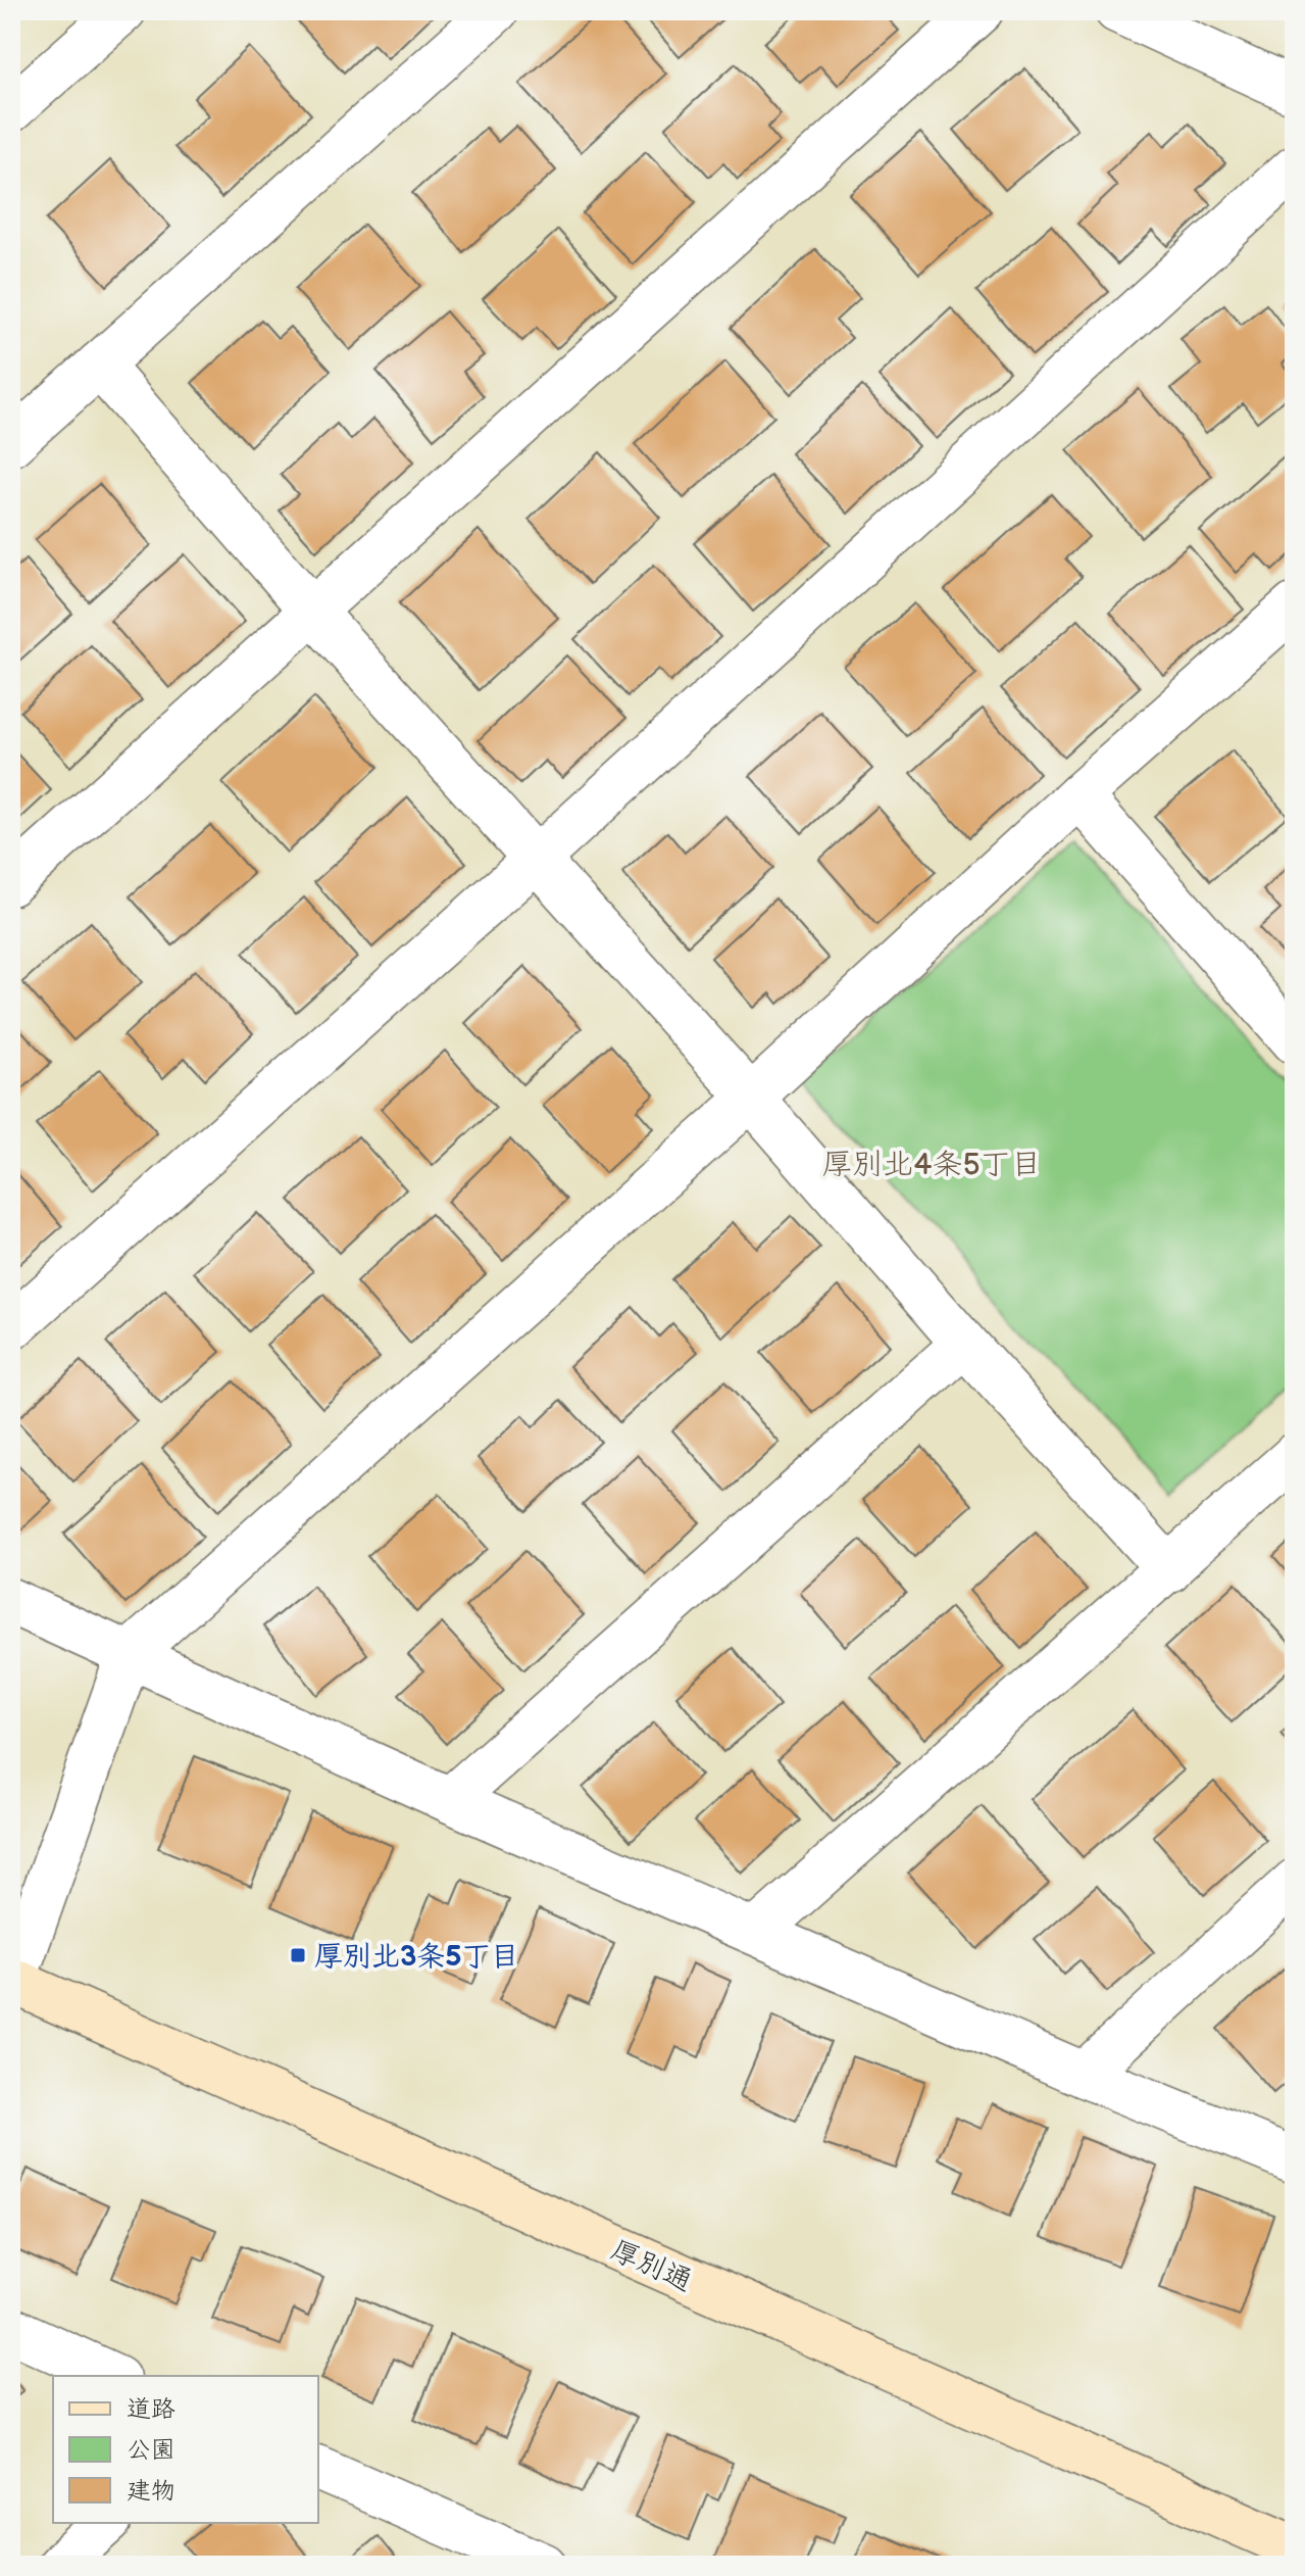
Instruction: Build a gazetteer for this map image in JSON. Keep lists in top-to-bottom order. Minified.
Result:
{"streets":{"main road":["厚別通"]},"districts":["厚別北4条5丁目"],"places":{"transit":["厚別北3条5丁目"]},"legend":["道路","公園","建物"]}
